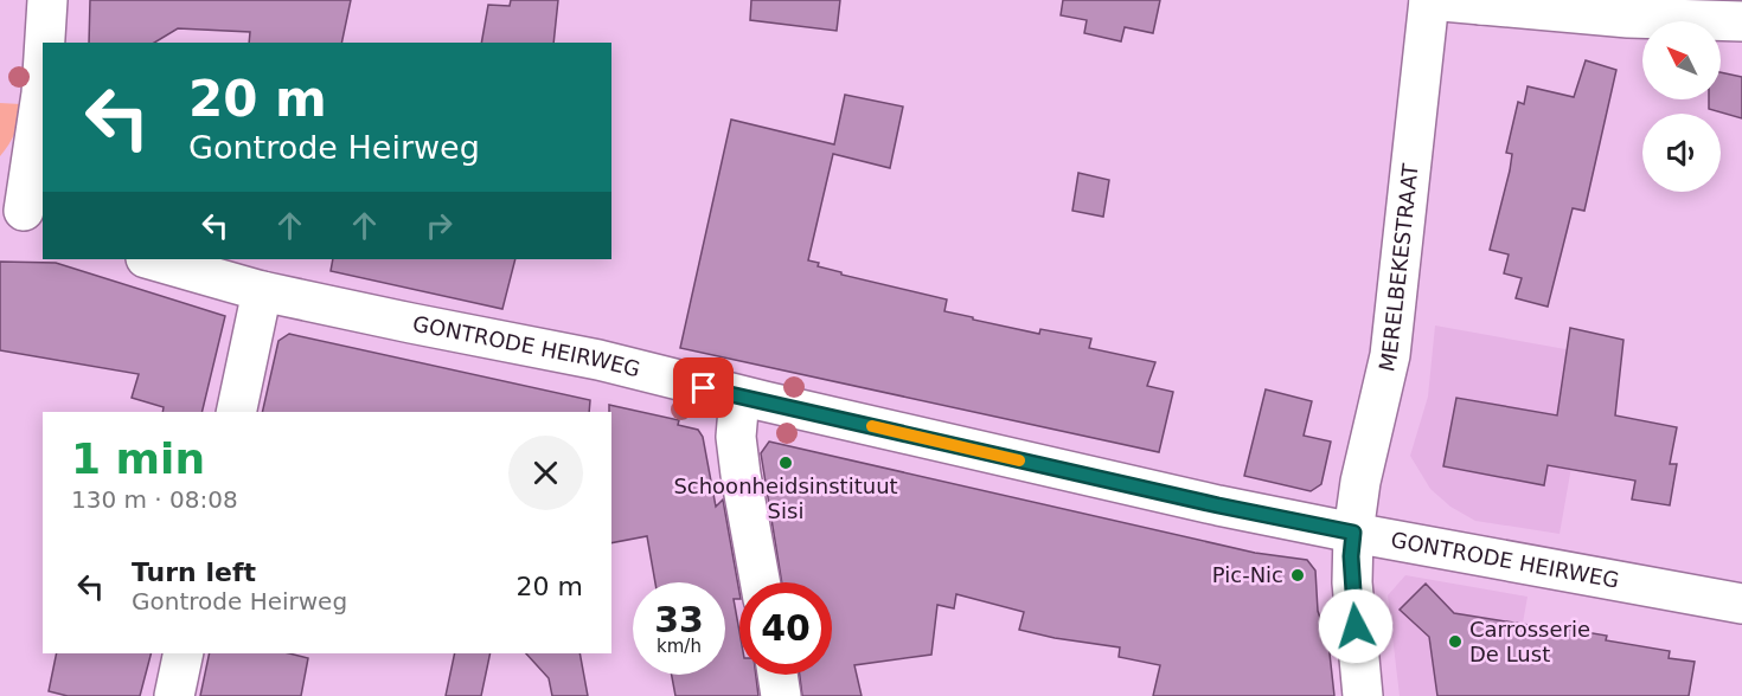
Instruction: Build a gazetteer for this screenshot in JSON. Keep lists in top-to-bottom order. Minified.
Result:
{"streets":{"street":["MERELBEKESTRAAT","GONTRODE HEIRWEG"]},"crossings":[["MERELBEKESTRAAT","GONTRODE HEIRWEG"]],"places":["Schoonheidsinstituut Sisi","Pic-Nic","Carrosserie De Lust"],"north":"top left","page":{"turn":["20 m","Gontrode Heirweg"],"heading":["1 min","130 m · 08:08"],"list":[{"name":"Turn left","note":"Gontrode Heirweg","value":"20 m"}],"speed":"33 km/h","limit":"40"}}
